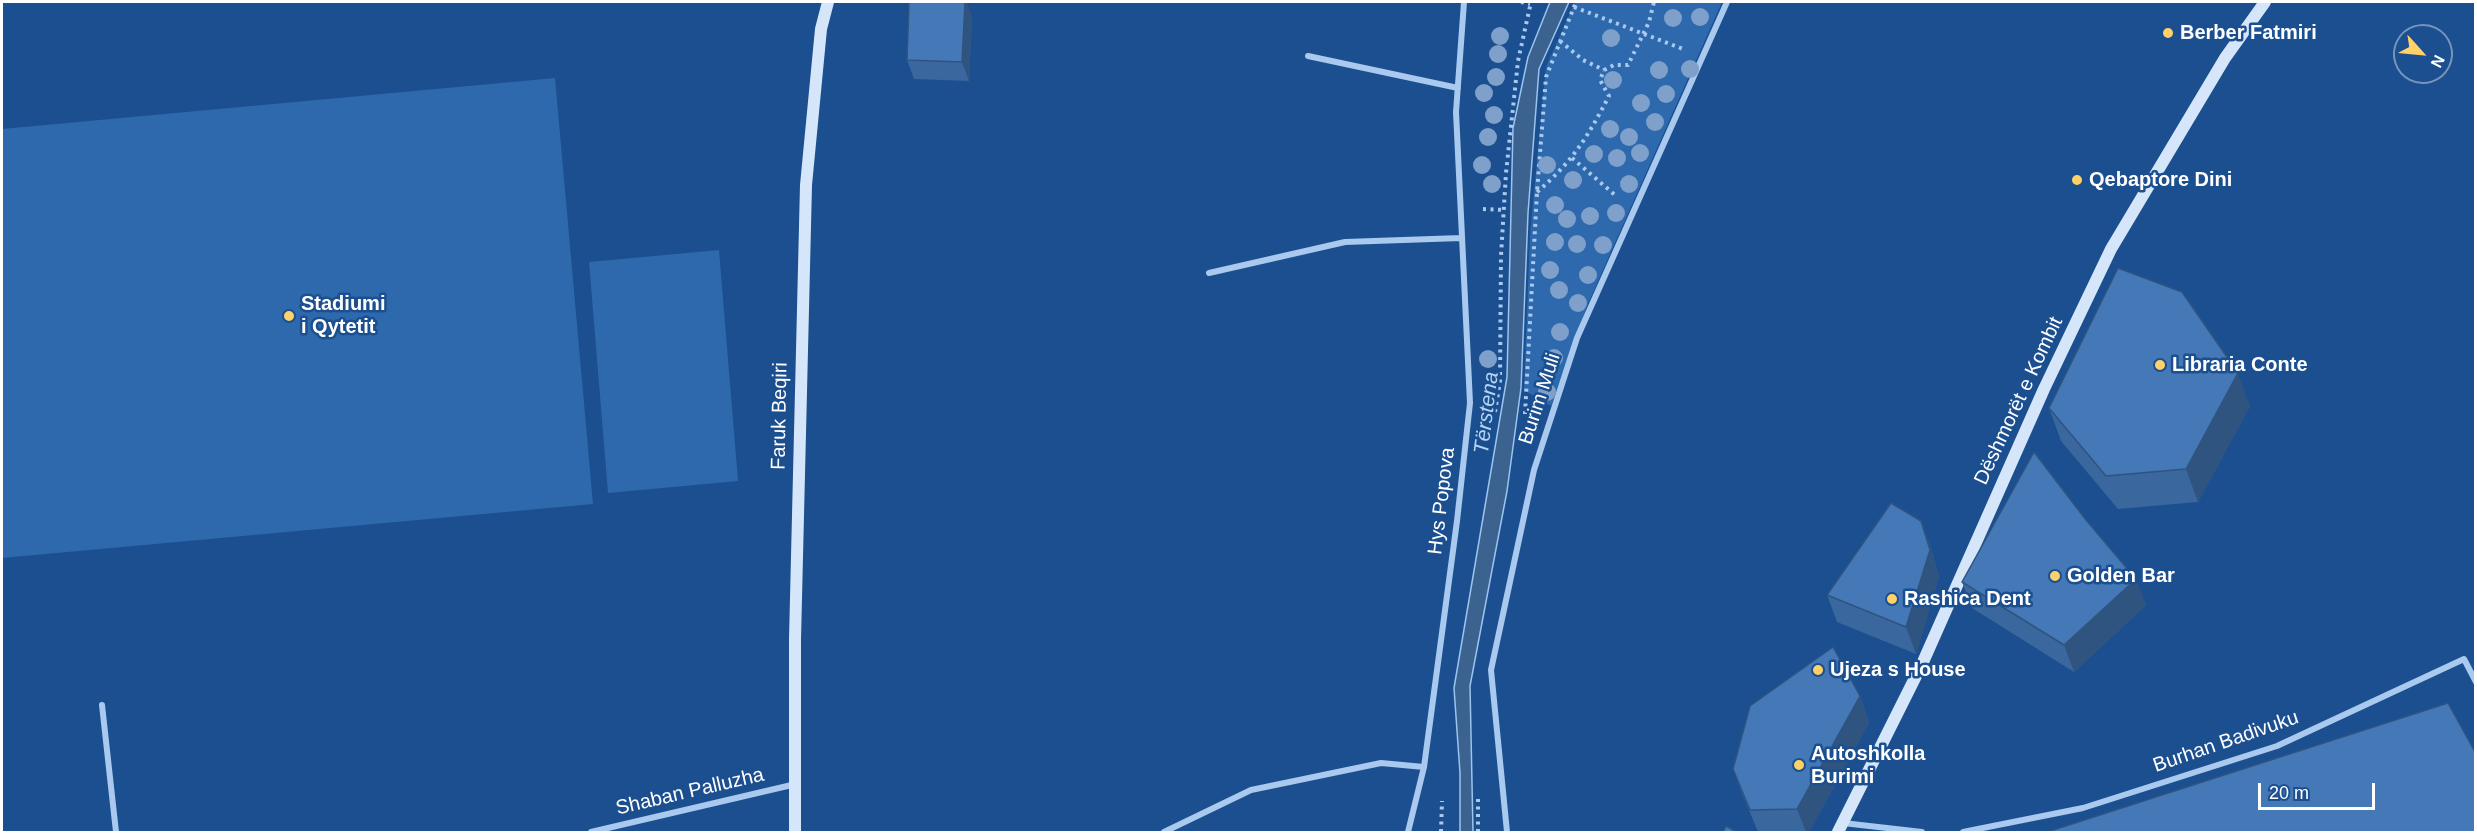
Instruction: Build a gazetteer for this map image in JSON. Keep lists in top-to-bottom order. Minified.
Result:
{"streets":{"street":["Burim Muli","Dëshmorët e Kombit","Faruk Beqiri","Hys Popova","Burhan Badivuku","Shaban Palluzha"]},"crossings":[["Faruk Beqiri","Shaban Palluzha"]],"water":["Tërstena"],"places":["Berber Fatmiri","Qebaptore Dini","Stadiumi i Qytetit","Libraria Conte","Golden Bar","Rashica Dent","Ujeza s House","Autoshkolla Burimi"],"scale_bar":"20 m","north":"bottom right"}
